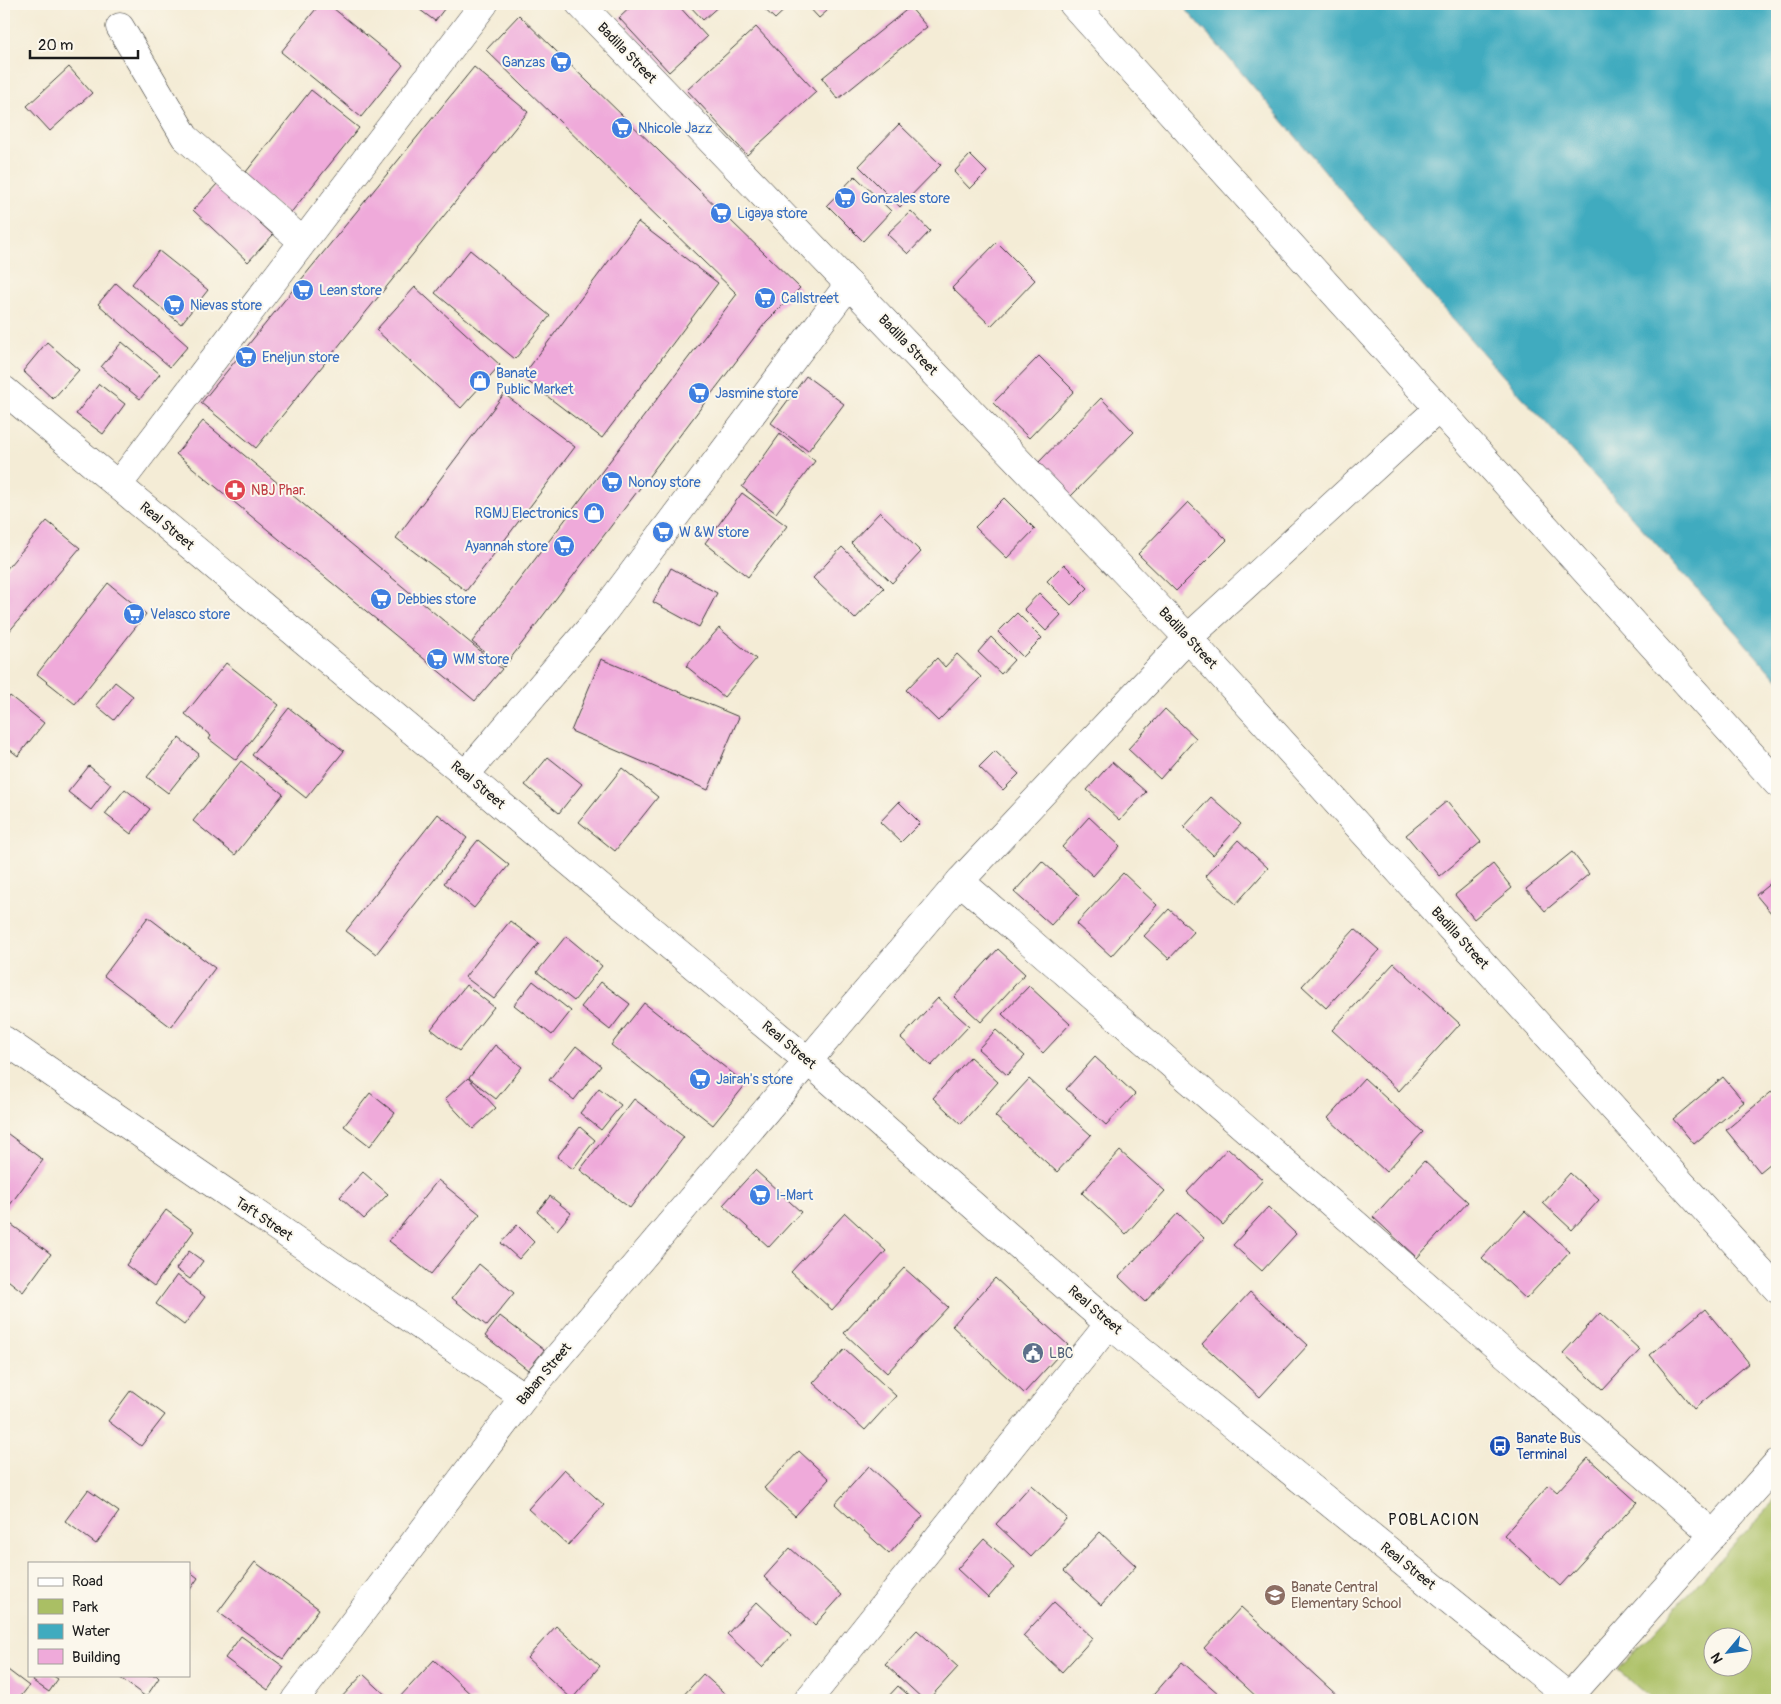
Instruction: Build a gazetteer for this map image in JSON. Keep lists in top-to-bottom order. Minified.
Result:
{"streets":{"street":["Badilla Street","Real Street","Taft Street","Baban Street"]},"crossings":[["Badilla Street","Baban Street"],["Real Street","Baban Street"],["Taft Street","Baban Street"]],"districts":["POBLACION"],"places":{"supermarket":["Ganzas","Nhicole Jazz","Gonzales store","Ligaya store","Lean store","Callstreet","Nievas store","Eneljun store","Jasmine store","Nonoy store","W &W store","Ayannah store","Debbies store","Velasco store","WM store","Jairah's store","I-Mart"],"shop":["Banate Public Market","RGMJ Electronics"],"pharmacy":["NBJ Phar."],"public building":["LBC"],"bus stop":["Banate Bus Terminal"],"school or university":["Banate Central Elementary School"]},"legend":["Road","Park","Water","Building"],"scale_bar":"20 m","north":"bottom left"}
